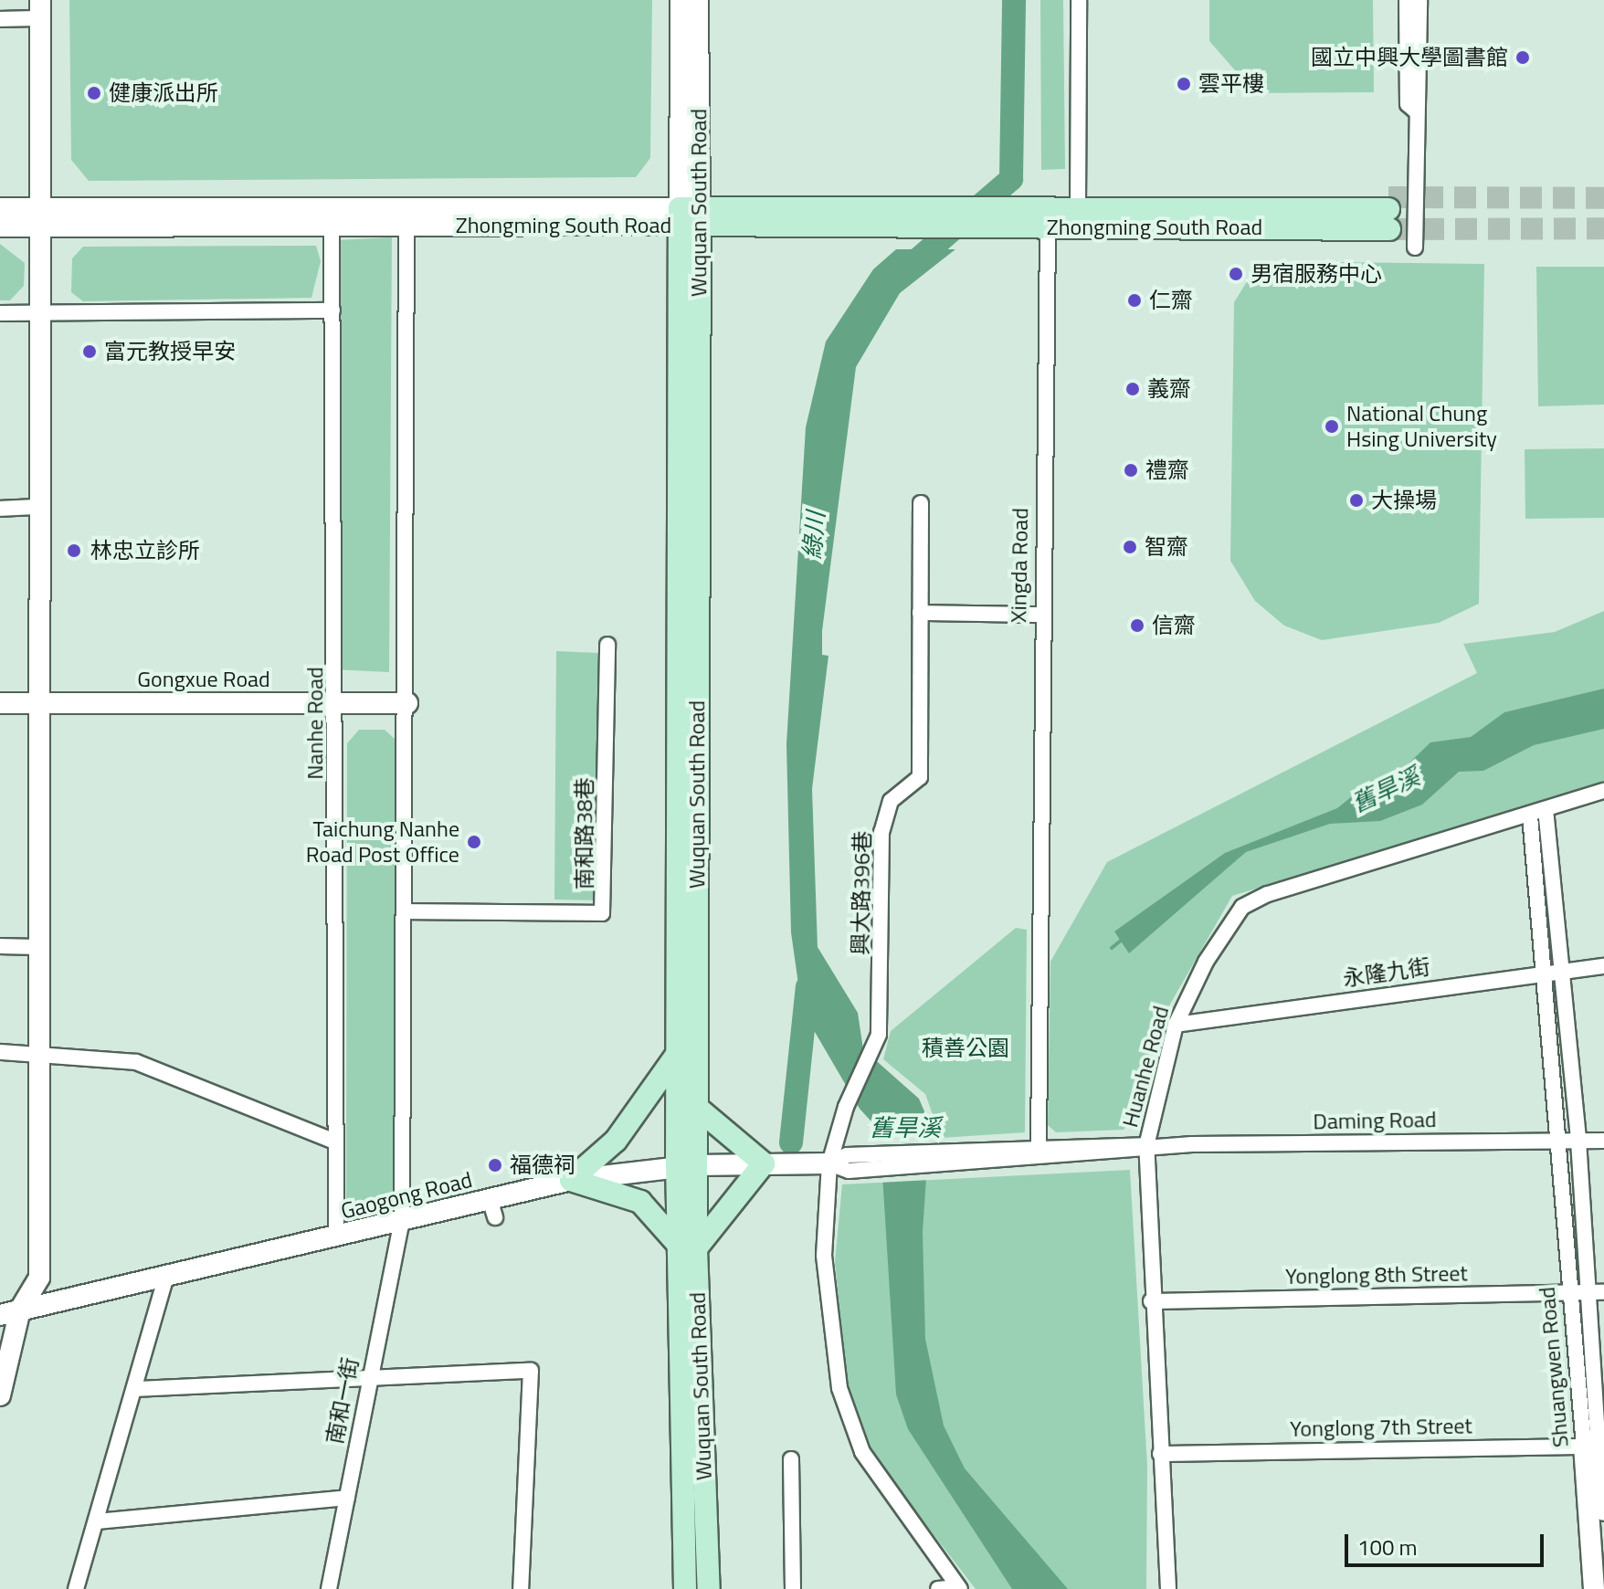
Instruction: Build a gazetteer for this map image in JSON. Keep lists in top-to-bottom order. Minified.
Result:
{"streets":{"main road":["Wuquan South Road","Zhongming South Road"],"street":["Xingda Road","Gongxue Road","Nanhe Road","南和路38巷","興大路396巷","永隆九街","Huanhe Road","Daming Road","Gaogong Road","Yonglong 8th Street","Shuangwen Road","南和一街","Yonglong 7th Street"]},"crossings":[["Wuquan South Road","Zhongming South Road"],["Wuquan South Road","Gaogong Road"],["Zhongming South Road","Xingda Road"],["Zhongming South Road","Nanhe Road"],["Xingda Road","Daming Road"],["Gongxue Road","Nanhe Road"],["Nanhe Road","Gaogong Road"],["興大路396巷","Gaogong Road"],["永隆九街","Huanhe Road"],["永隆九街","Shuangwen Road"],["Huanhe Road","Daming Road"],["Huanhe Road","Yonglong 8th Street"],["Huanhe Road","Shuangwen Road"],["Huanhe Road","Yonglong 7th Street"],["Daming Road","Shuangwen Road"],["Gaogong Road","南和一街"],["Yonglong 8th Street","Shuangwen Road"],["Shuangwen Road","Yonglong 7th Street"]],"water":["綠川","舊旱溪"],"parks":["積善公園"],"places":["國立中興大學圖書館","雲平樓","健康派出所","男宿服務中心","仁齋","富元教授早安","義齋","National Chung Hsing University","禮齋","大操場","智齋","林忠立診所","信齋","Taichung Nanhe Road Post Office","福德祠"],"scale_bar":"100 m"}
